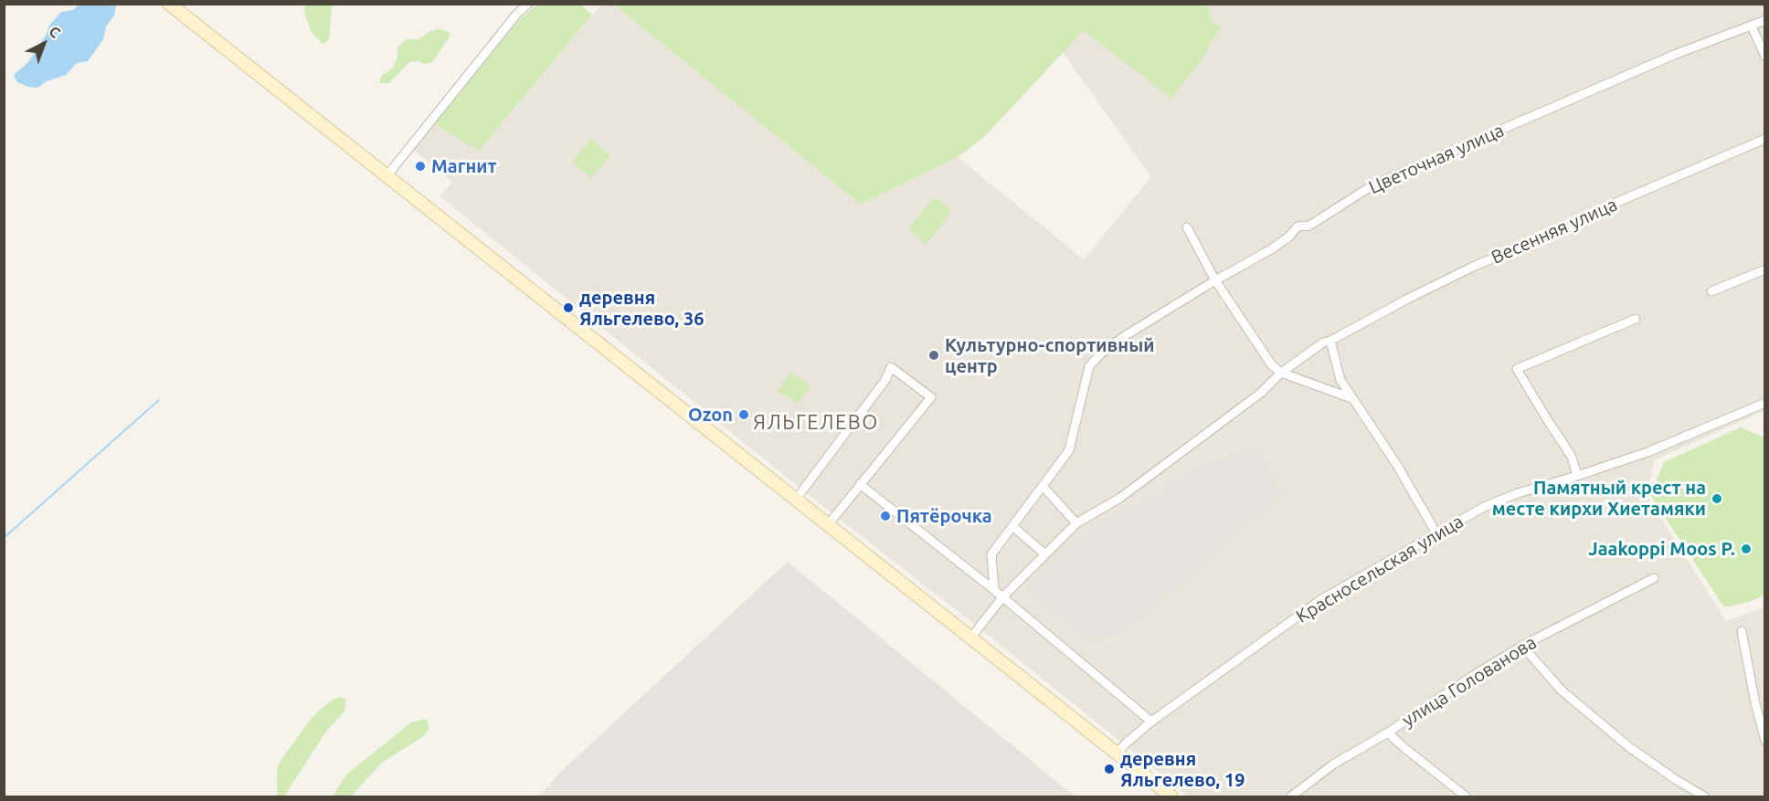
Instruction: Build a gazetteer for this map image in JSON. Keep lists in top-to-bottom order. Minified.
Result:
{"streets":{"street":["Цветочная улица","Весенняя улица","Красносельская улица","улица Голованова"]},"districts":["ЯЛЬГЕЛЕВО"],"places":["Магнит","деревня Яльгелево, 36","Культурно-спортивный центр","Ozon","Памятный крест на месте кирхи Хиетамяки","Пятёрочка","Jaakoppi Moos P.","деревня Яльгелево, 19"],"north":"top right"}
